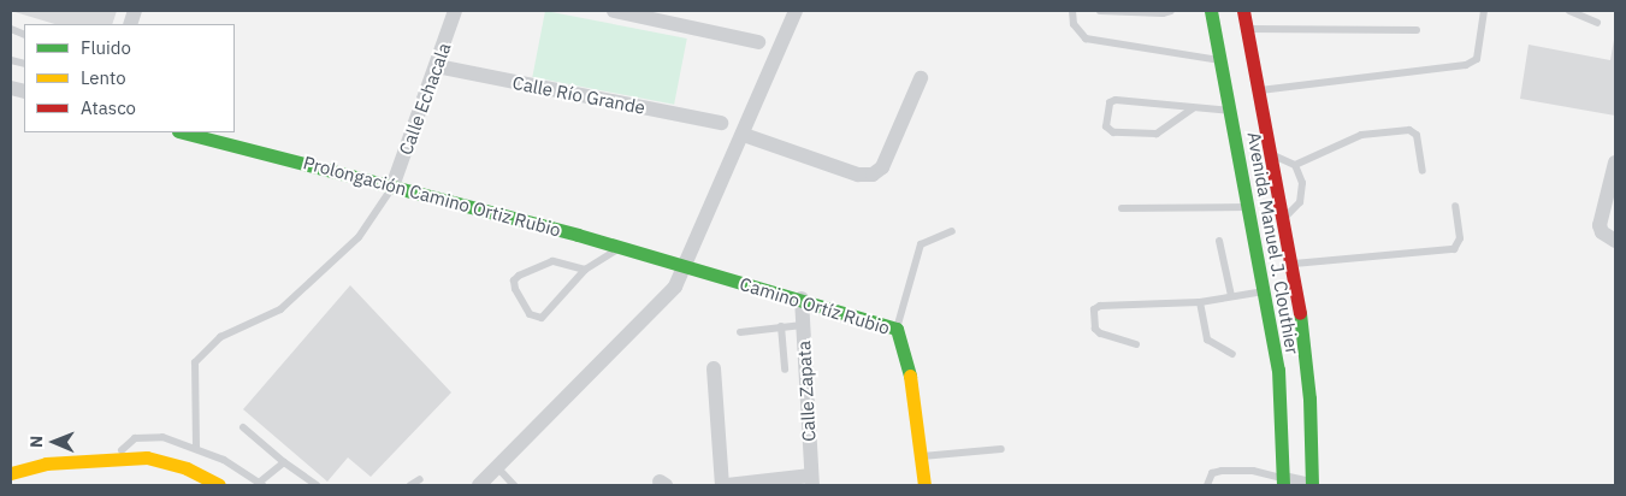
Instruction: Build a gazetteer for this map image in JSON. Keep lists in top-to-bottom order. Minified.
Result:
{"streets":{"main road":["Prolongación Camino Ortiz Rubio","Avenida Manuel J. Clouthier","Camino Ortíz Rubio"],"street":["Calle Río Grande","Calle Echacala","Calle Zapata"]},"crossings":[["Calle Río Grande","Calle Echacala"],["Calle Echacala","Prolongación Camino Ortiz Rubio"],["Prolongación Camino Ortiz Rubio","Camino Ortíz Rubio"],["Camino Ortíz Rubio","Calle Zapata"]],"legend":["Fluido","Lento","Atasco"],"north":"left"}
